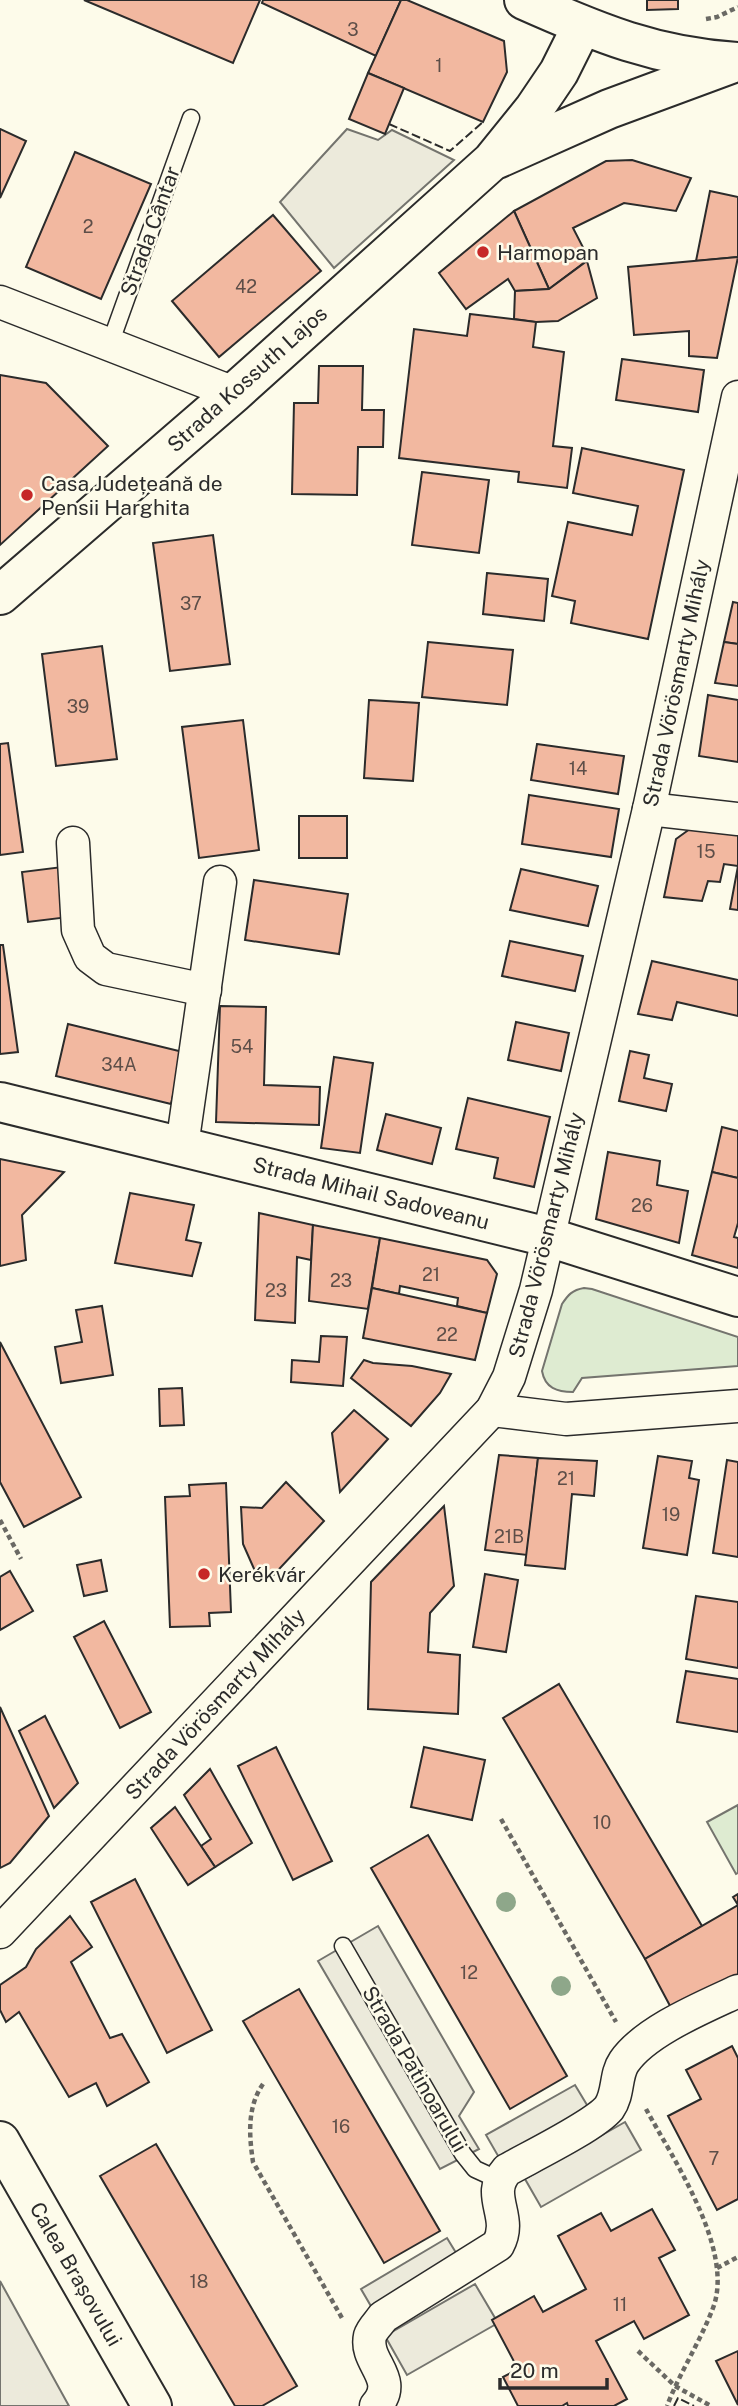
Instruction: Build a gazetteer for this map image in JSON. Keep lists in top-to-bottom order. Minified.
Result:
{"streets":{"street":["Strada Kossuth Lajos","Strada Vörösmarty Mihály","Strada Mihail Sadoveanu","Calea Brașovului"],"lane":["Strada Cântar","Strada Patinoarului"]},"crossings":[["Strada Vörösmarty Mihály","Strada Mihail Sadoveanu"]],"places":["Harmopan","Casa Județeană de Pensii Harghita","Kerékvár"],"house_numbers":["3","1","2","42","37","39","14","15","54","34A","26","21","23","23","22","21","19","21B","10","12","16","7","18","11"],"scale_bar":"20 m"}
